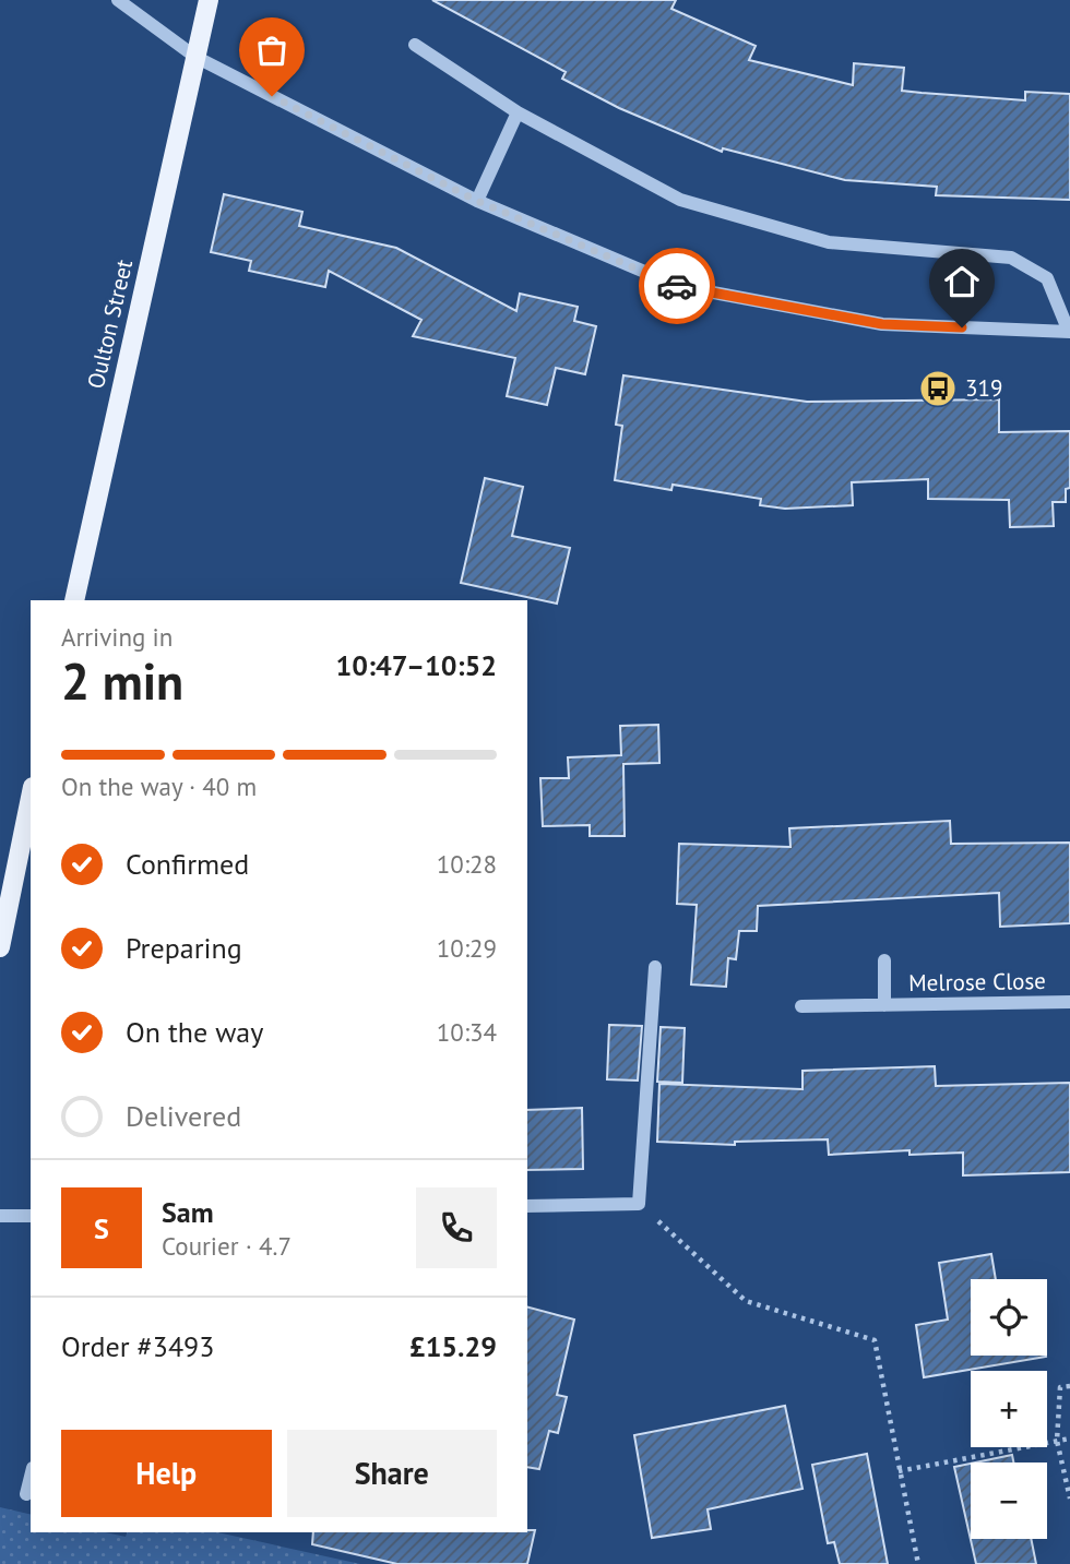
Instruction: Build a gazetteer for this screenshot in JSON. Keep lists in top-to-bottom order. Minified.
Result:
{"streets":{"main road":["Oulton Street"],"street":["Melrose Close"]},"places":{"bus stop":["319"]},"page":{"heading":["2 min","Arriving in","10:47–10:52"],"panel":["Sam","Courier · 4.7","Order #3493","£15.29"],"bar":"On the way · 40 m","list":[["Confirmed","10:28"],["Preparing","10:29"],["On the way","10:34"],"Delivered"],"round":"S","map_buttons":["+","−"],"buttons":["Help","Share"]}}
